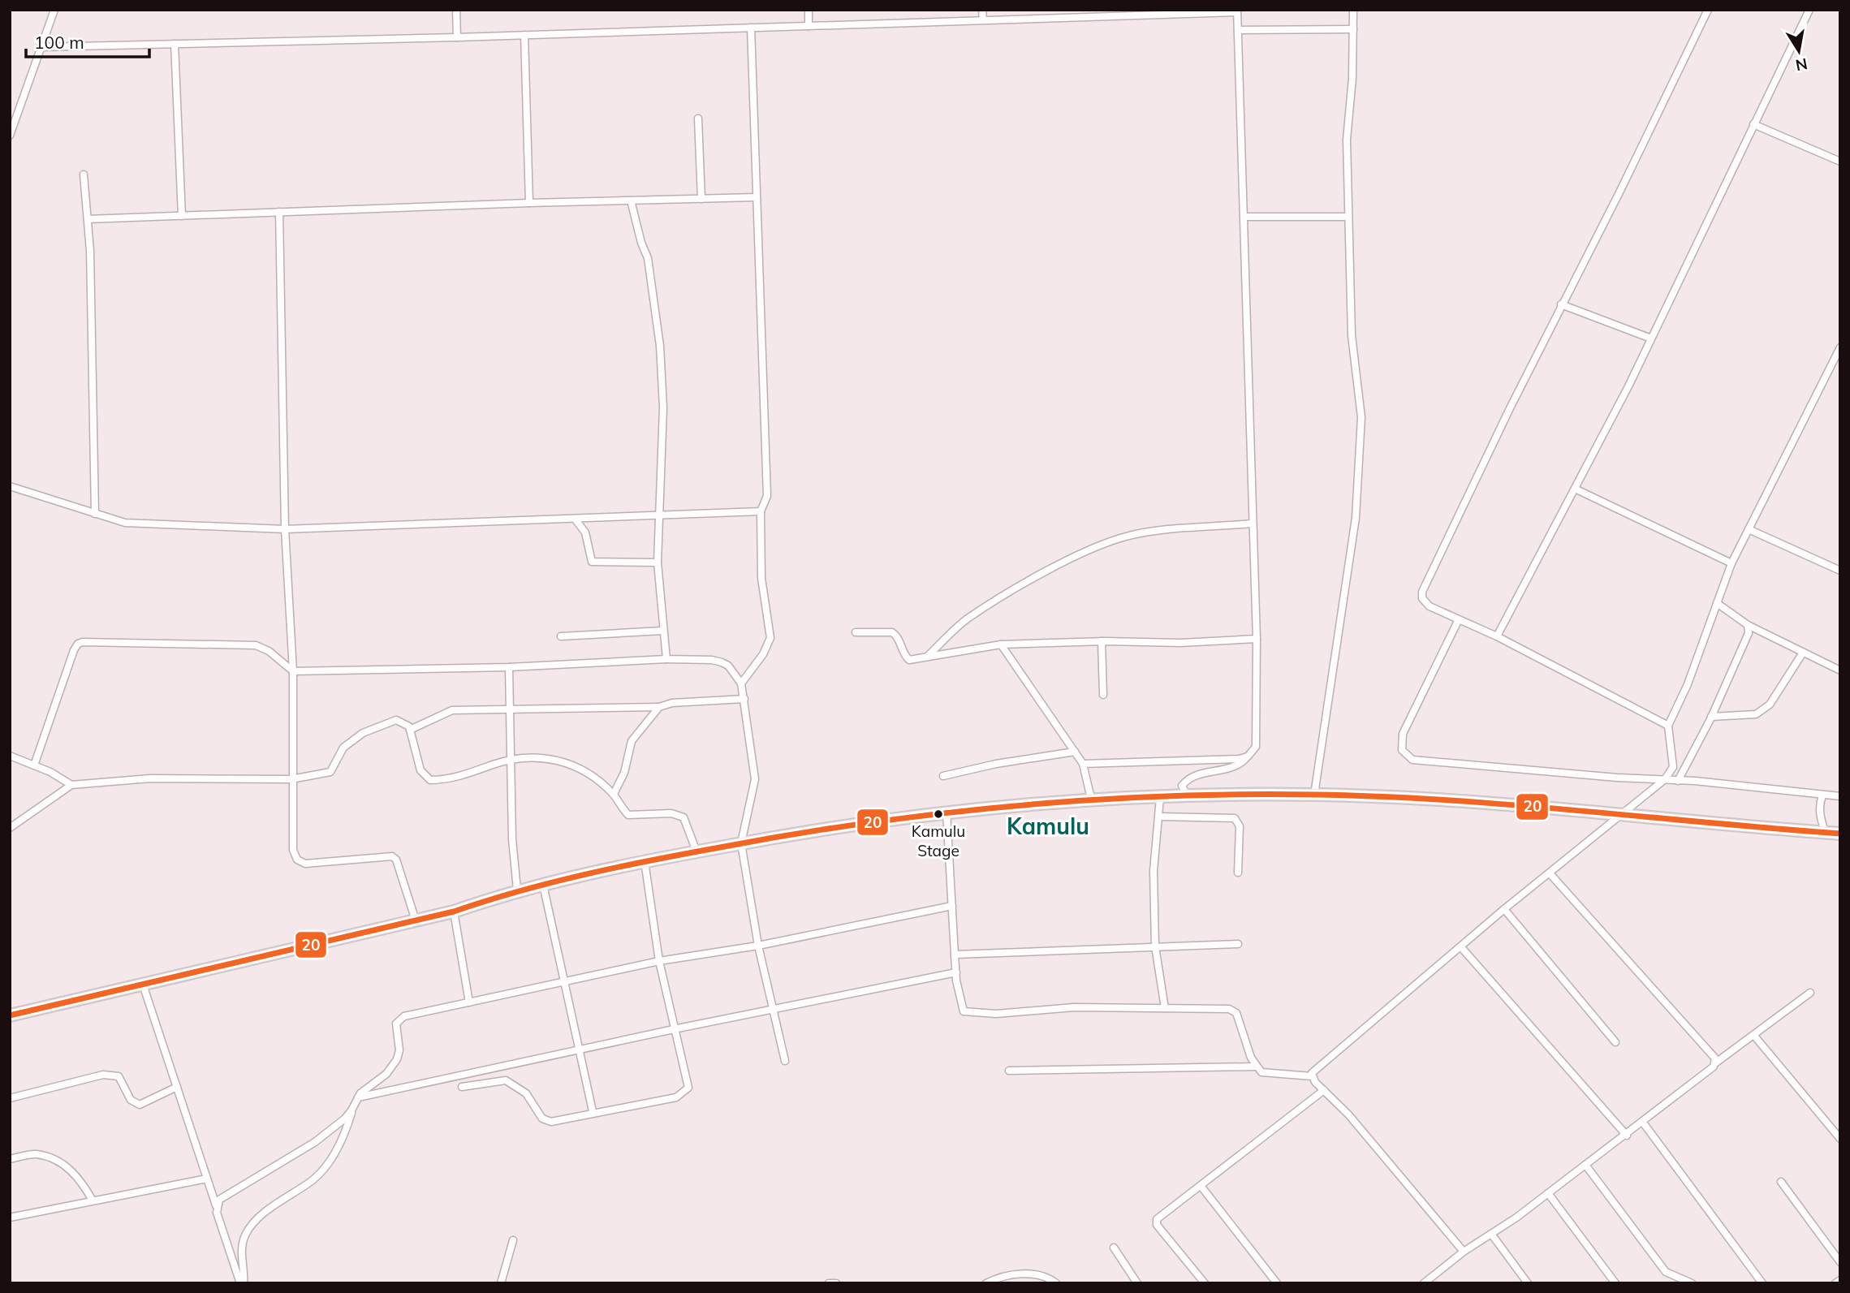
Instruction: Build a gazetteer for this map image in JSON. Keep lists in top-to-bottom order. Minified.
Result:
{"districts":["Kamulu"],"places":["Kamulu Stage"],"lines":["transit line 20"],"scale_bar":"100 m","north":"bottom"}
